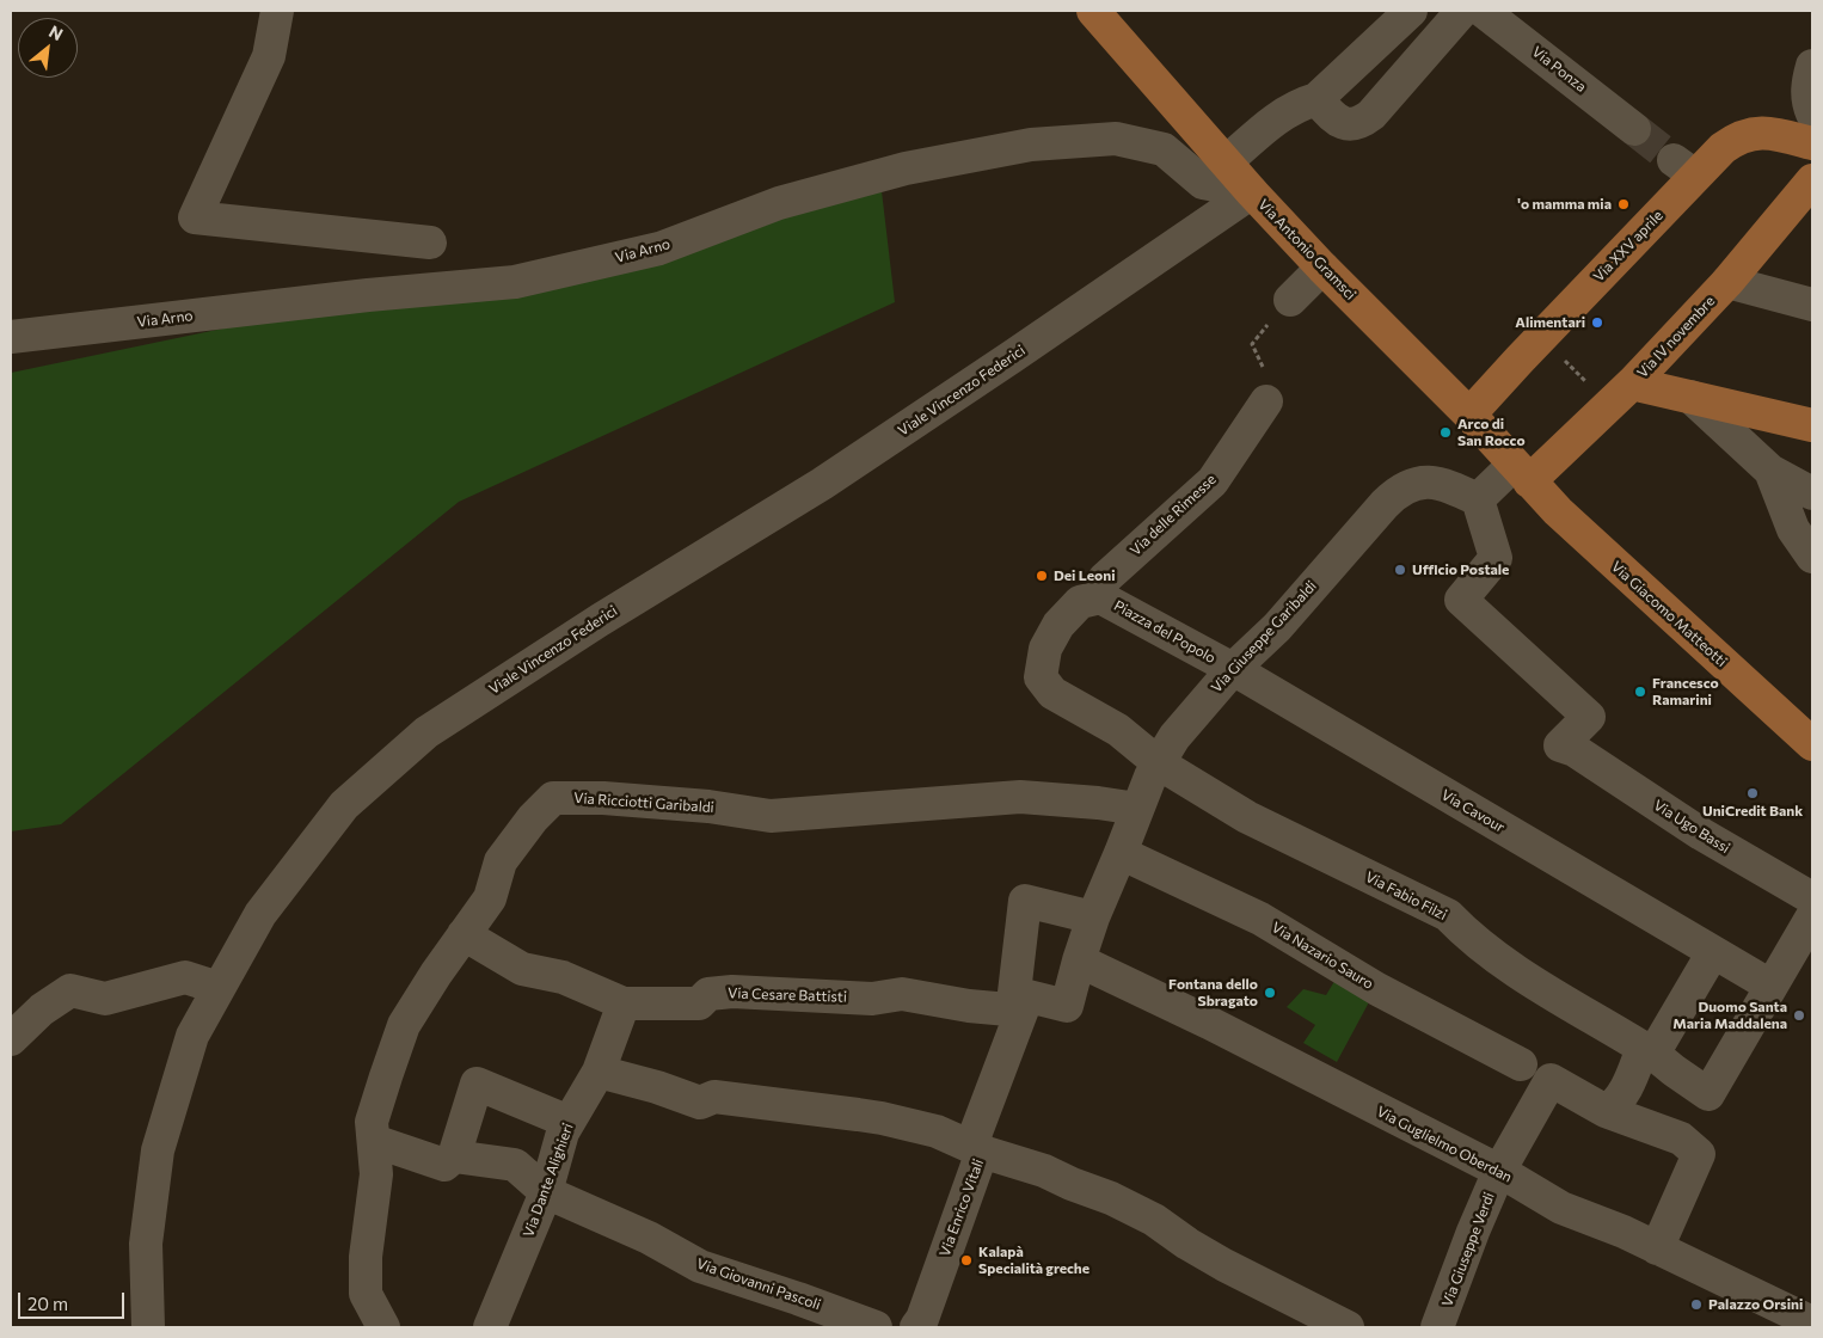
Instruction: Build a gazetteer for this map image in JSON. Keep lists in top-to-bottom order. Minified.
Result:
{"streets":{"main road":["Via XXV aprile","Via Antonio Gramsci","Via IV novembre","Via Giacomo Matteotti"],"street":["Via Ponza","Via Arno","Viale Vincenzo Federici","Via delle Rimesse","Piazza del Popolo","Via Giuseppe Garibaldi","Via Ricciotti Garibaldi","Via Cavour","Via Ugo Bassi","Via Fabio Filzi","Via Nazario Sauro","Via Cesare Battisti","Via Guglielmo Oberdan","Via Dante Alighieri","Via Enrico Vitali","Via Giuseppe Verdi","Via Giovanni Pascoli"]},"crossings":[["Via XXV aprile","Via Antonio Gramsci"],["Via Antonio Gramsci","Via Arno"],["Via Antonio Gramsci","Via IV novembre"],["Via Antonio Gramsci","Viale Vincenzo Federici"],["Via Antonio Gramsci","Via Giacomo Matteotti"],["Via Arno","Viale Vincenzo Federici"],["Via IV novembre","Via Giacomo Matteotti"],["Via delle Rimesse","Piazza del Popolo"],["Piazza del Popolo","Via Giuseppe Garibaldi"],["Piazza del Popolo","Via Cavour"],["Piazza del Popolo","Via Fabio Filzi"],["Via Giuseppe Garibaldi","Via Ricciotti Garibaldi"],["Via Giuseppe Garibaldi","Via Cavour"],["Via Giuseppe Garibaldi","Via Ugo Bassi"],["Via Giuseppe Garibaldi","Via Fabio Filzi"],["Via Giuseppe Garibaldi","Via Nazario Sauro"],["Via Giuseppe Garibaldi","Via Cesare Battisti"],["Via Giuseppe Garibaldi","Via Guglielmo Oberdan"],["Via Ricciotti Garibaldi","Via Cesare Battisti"],["Via Ricciotti Garibaldi","Via Giovanni Pascoli"],["Via Fabio Filzi","Via Nazario Sauro"],["Via Nazario Sauro","Via Guglielmo Oberdan"],["Via Nazario Sauro","Via Giuseppe Verdi"],["Via Cesare Battisti","Via Guglielmo Oberdan"],["Via Cesare Battisti","Via Dante Alighieri"],["Via Cesare Battisti","Via Enrico Vitali"],["Via Guglielmo Oberdan","Via Giuseppe Verdi"],["Via Dante Alighieri","Via Giovanni Pascoli"]],"places":["'o mamma mia","Alimentari","Arco di San Rocco","Ufficio Postale","Dei Leoni","Francesco Ramarini","UniCredit Bank","Fontana dello Sbragato","Duomo Santa Maria Maddalena","Kalapà Specialità greche","Palazzo Orsini"],"scale_bar":"20 m","north":"top right"}
